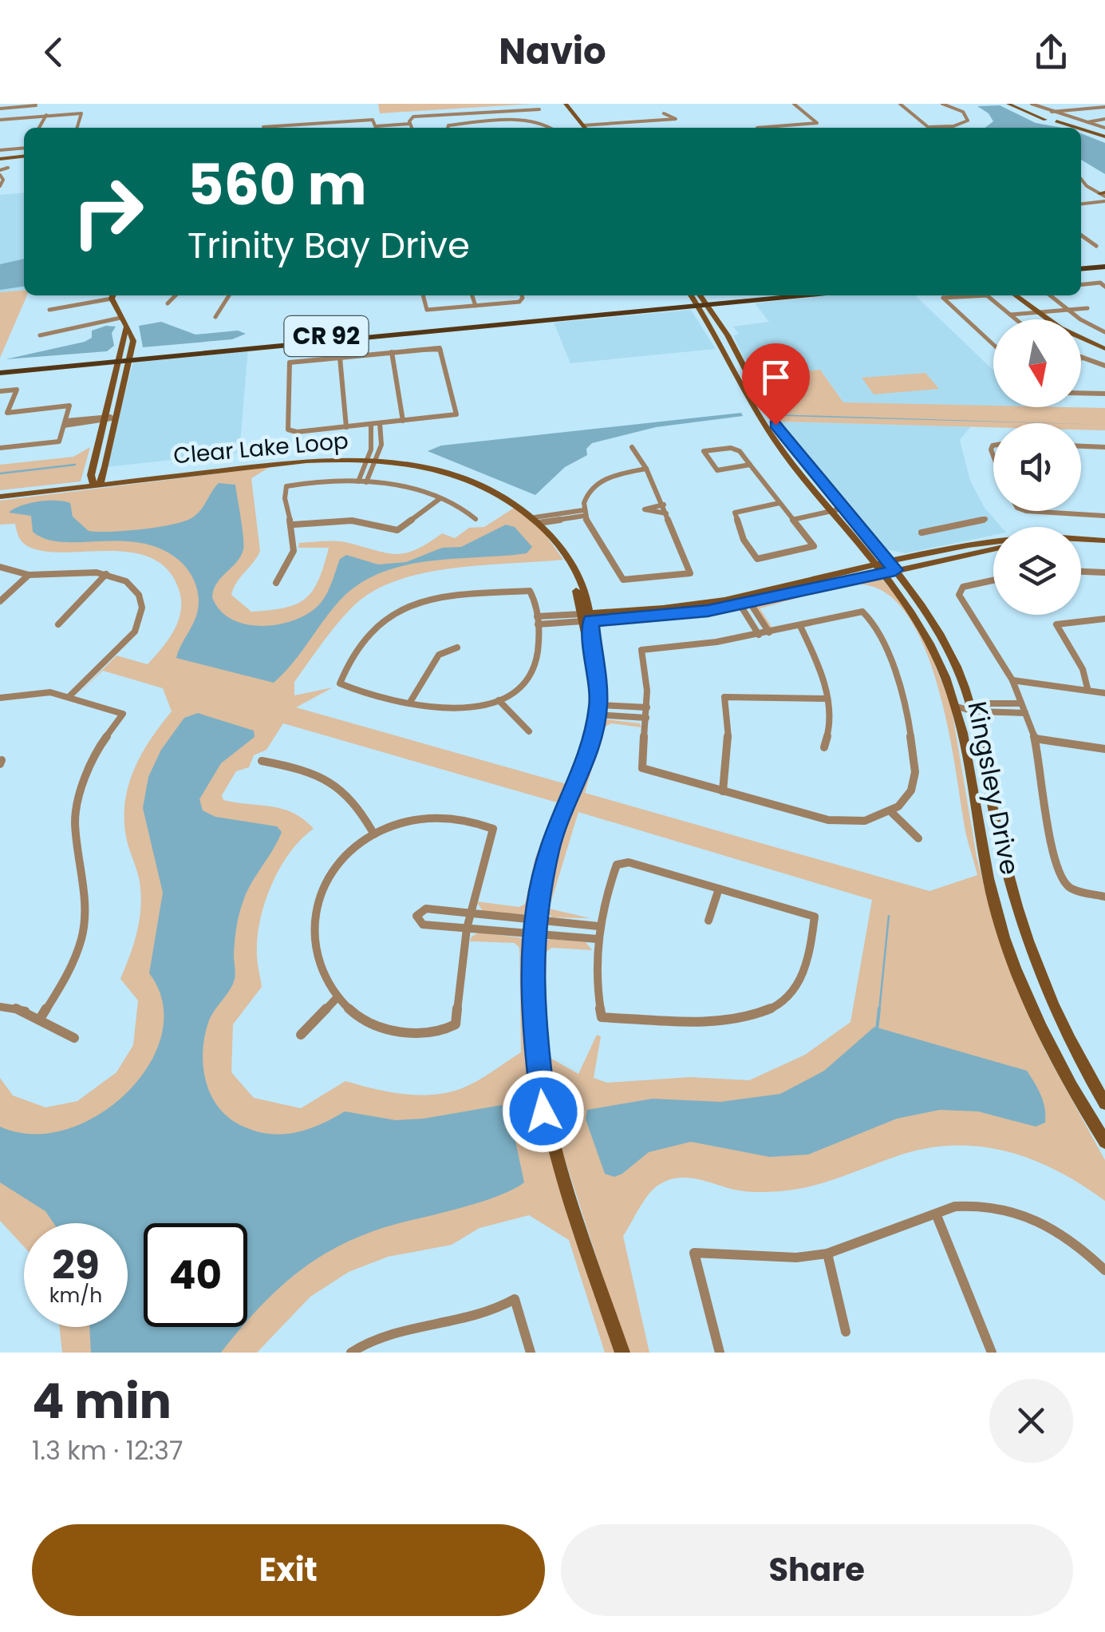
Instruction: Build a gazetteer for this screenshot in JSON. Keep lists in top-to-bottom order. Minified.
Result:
{"streets":{"main road":["CR 92"],"street":["Clear Lake Loop","Kingsley Drive"]},"crossings":[["CR 92","Kingsley Drive"]],"north":"bottom","page":{"header":"Navio","turn":["560 m","Trinity Bay Drive"],"speed":"29 km/h","limit":"40","heading":["4 min","1.3 km · 12:37"],"buttons":["Exit","Share"]}}
